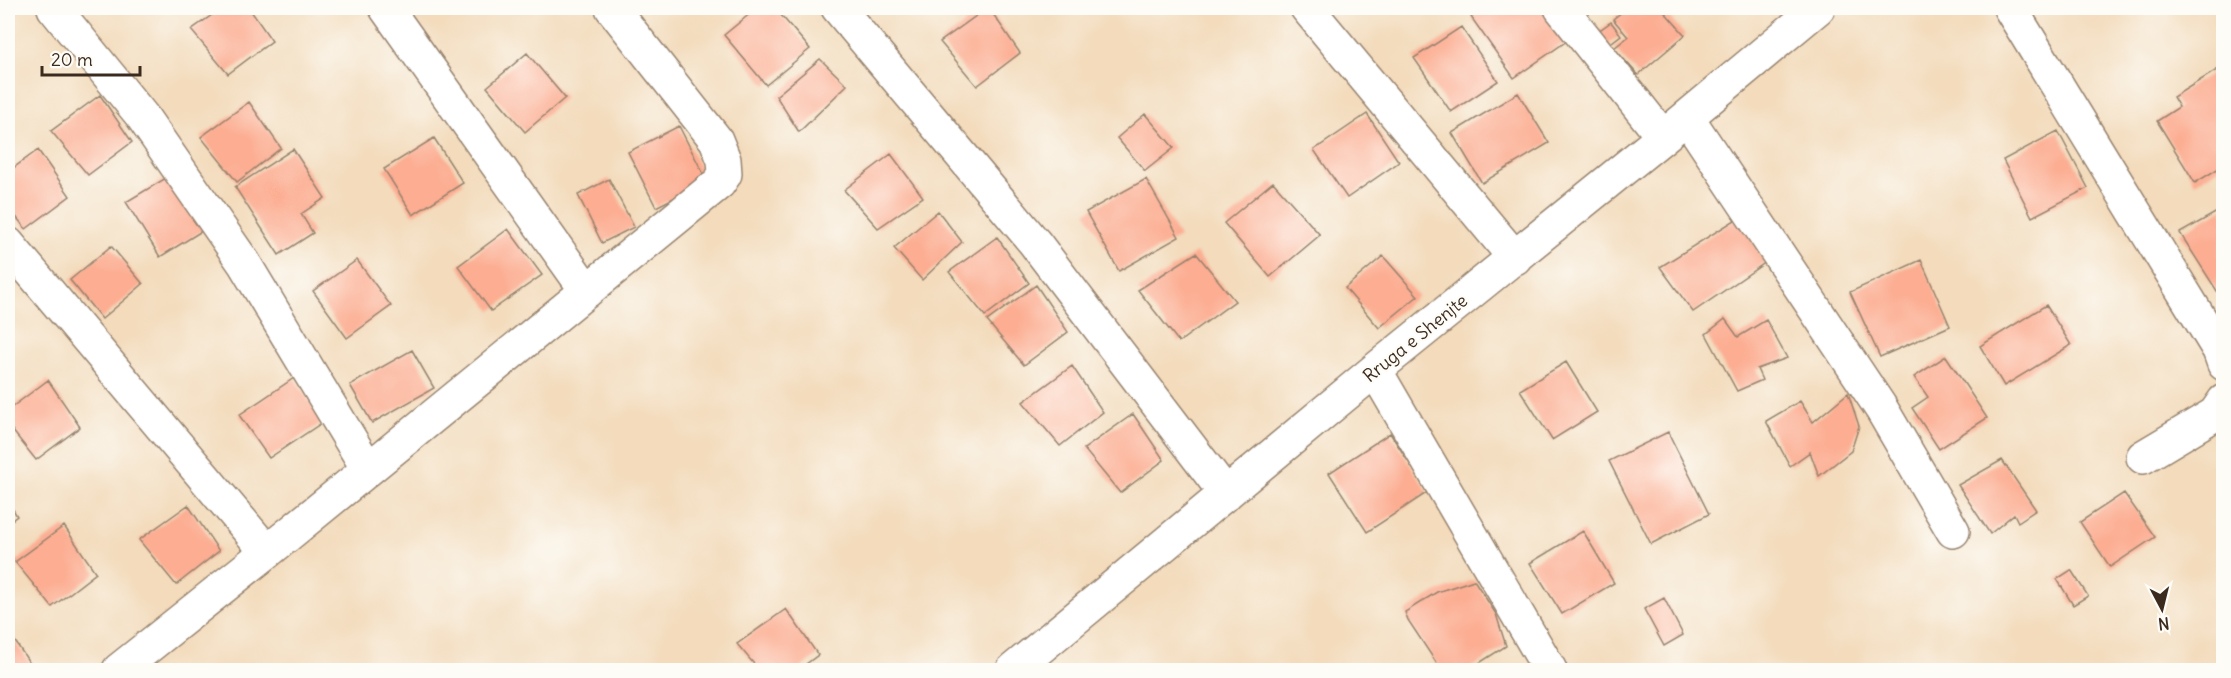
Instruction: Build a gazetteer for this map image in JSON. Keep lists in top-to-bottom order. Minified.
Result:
{"streets":{"street":["Rruga e Shenjte"]},"scale_bar":"20 m","north":"bottom"}
